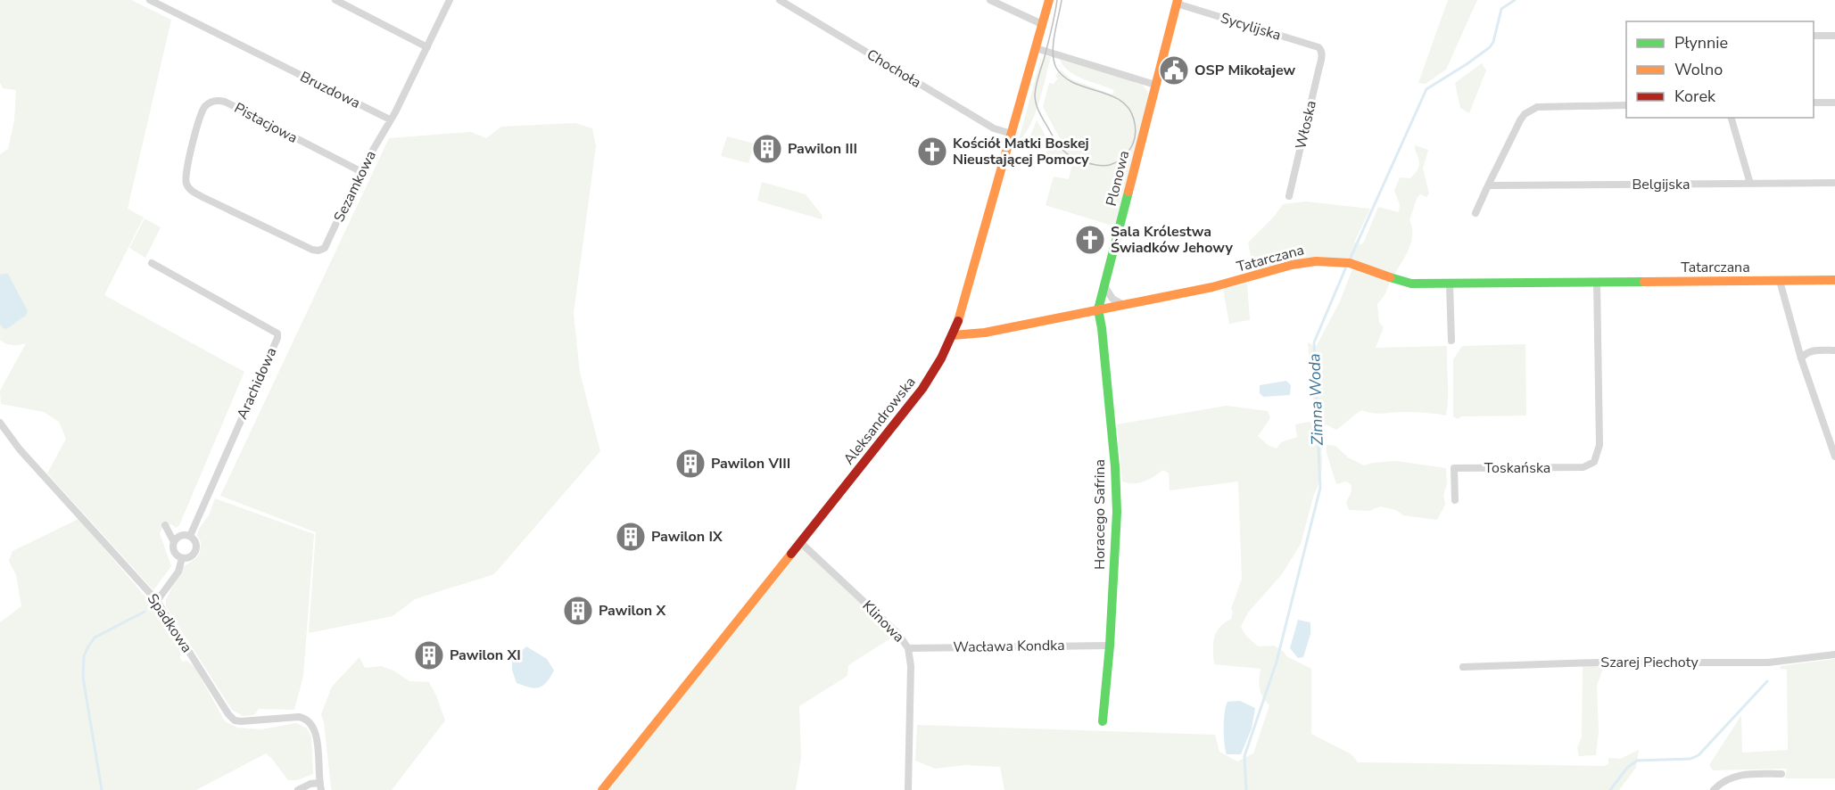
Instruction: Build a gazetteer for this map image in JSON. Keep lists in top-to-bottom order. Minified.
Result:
{"streets":{"street":["Sycylijska","Chochoła","Bruzdowa","Pistacjowa","Włoska","Plonowa","Belgijska","Sezamkowa","Tatarczana","Arachidowa","Aleksandrowska","Toskańska","Horacego Safrina","Klinowa","Spadkowa","Wacława Kondka","Szarej Piechoty"]},"crossings":[["Sycylijska","Włoska"],["Sycylijska","Plonowa"],["Chochoła","Aleksandrowska"],["Bruzdowa","Sezamkowa"],["Pistacjowa","Sezamkowa"],["Plonowa","Tatarczana"],["Plonowa","Horacego Safrina"],["Tatarczana","Aleksandrowska"],["Tatarczana","Toskańska"],["Tatarczana","Horacego Safrina"],["Aleksandrowska","Klinowa"],["Horacego Safrina","Wacława Kondka"],["Klinowa","Wacława Kondka"]],"water":["Zimna Woda"],"places":{"public building":["OSP Mikołajew"],"building":["Pawilon III","Pawilon VIII","Pawilon IX","Pawilon X","Pawilon XI"],"church":["Kościół Matki Boskej Nieustającej Pomocy","Sala Królestwa Świadków Jehowy"]},"legend":["Płynnie","Wolno","Korek"]}
